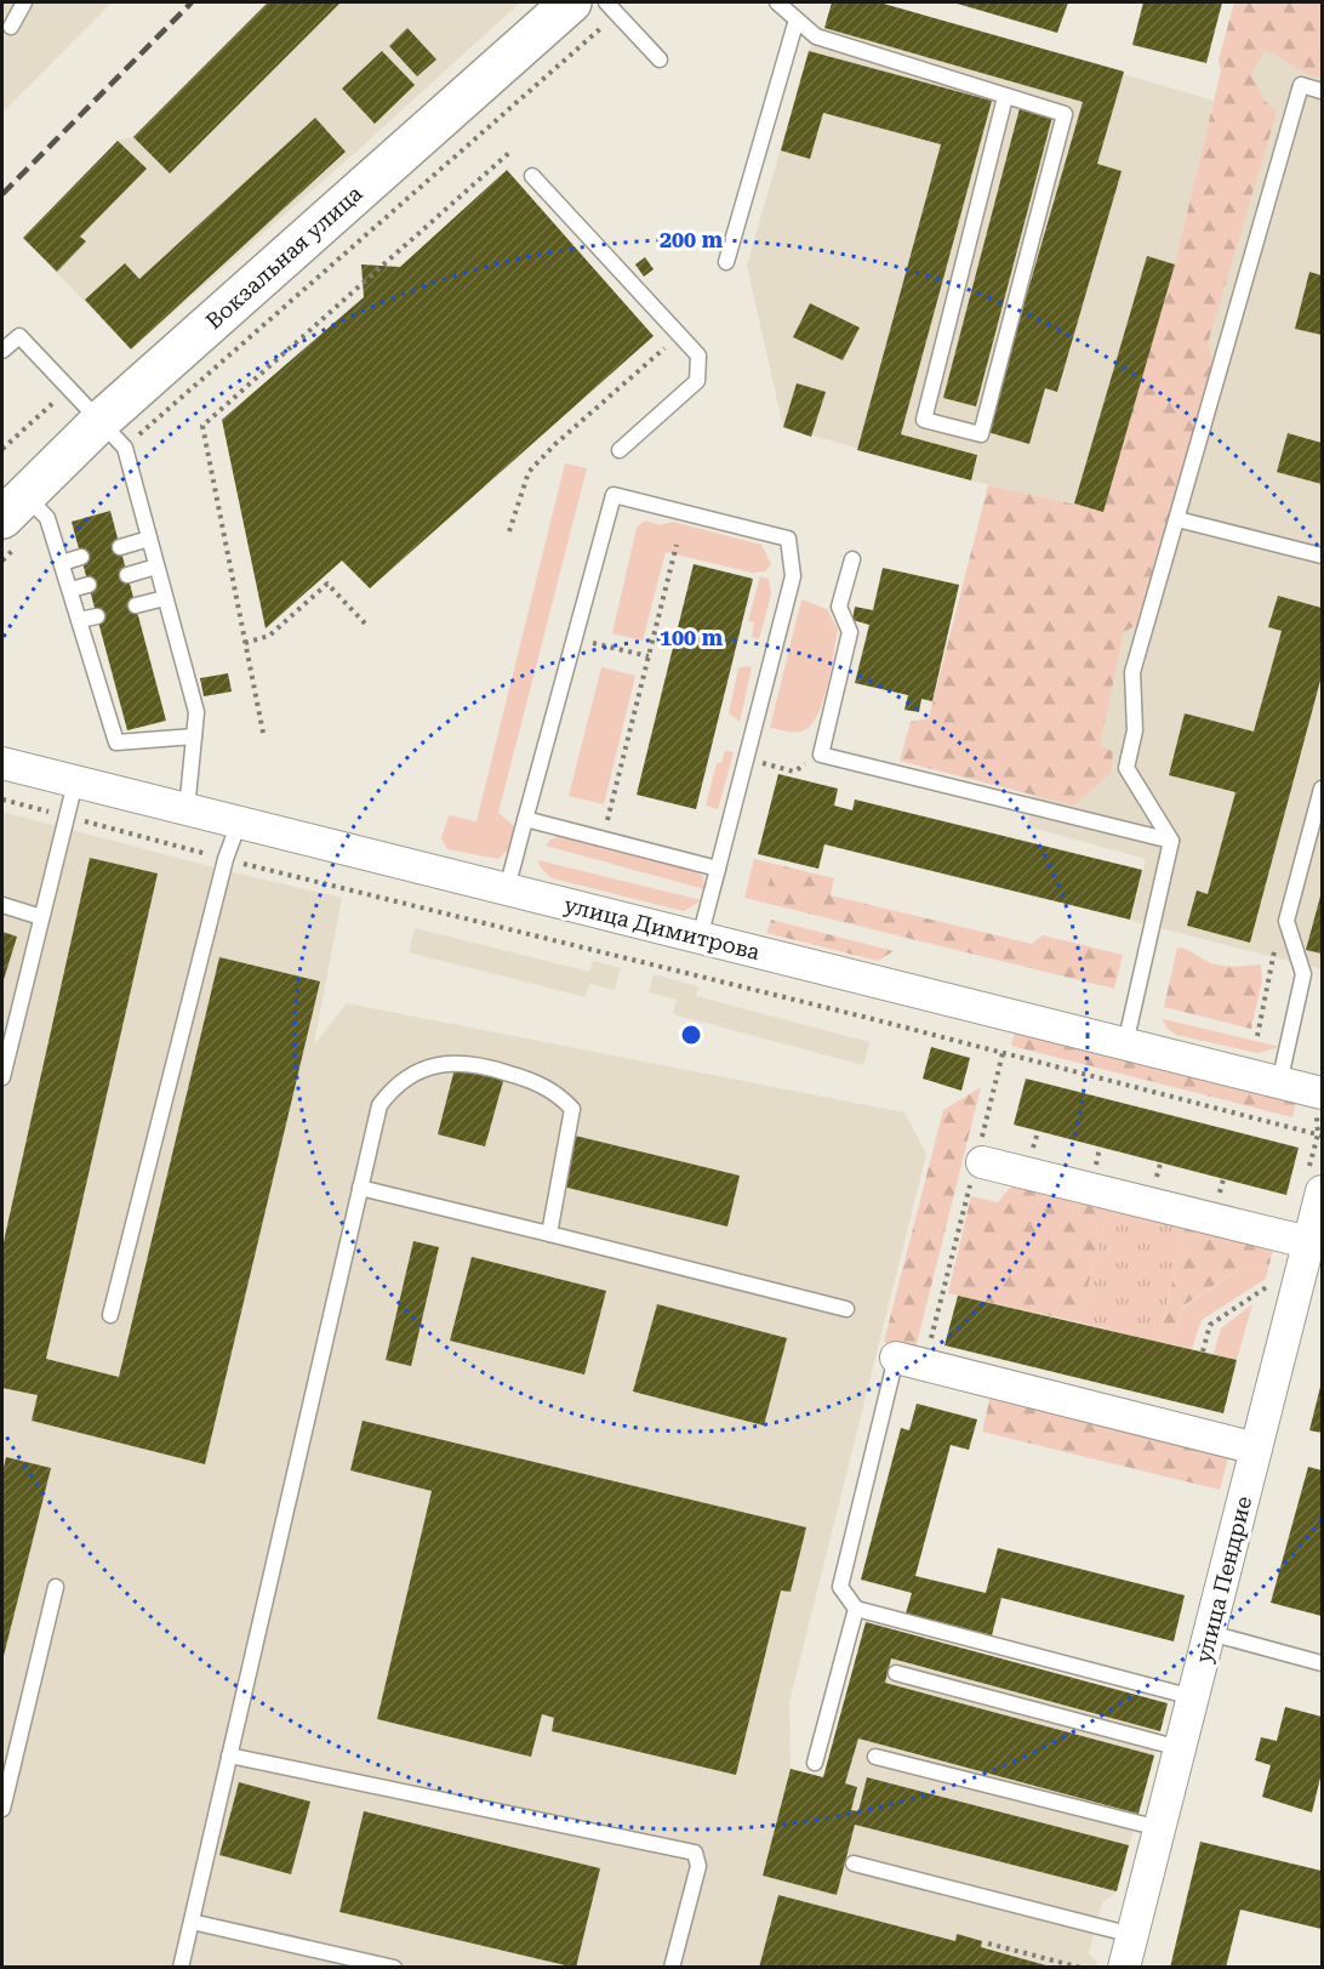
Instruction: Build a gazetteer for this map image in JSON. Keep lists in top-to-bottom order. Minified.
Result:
{"streets":{"street":["Вокзальная улица","улица Димитрова","улица Пендрие"]},"rings":["200 m","100 m"]}
